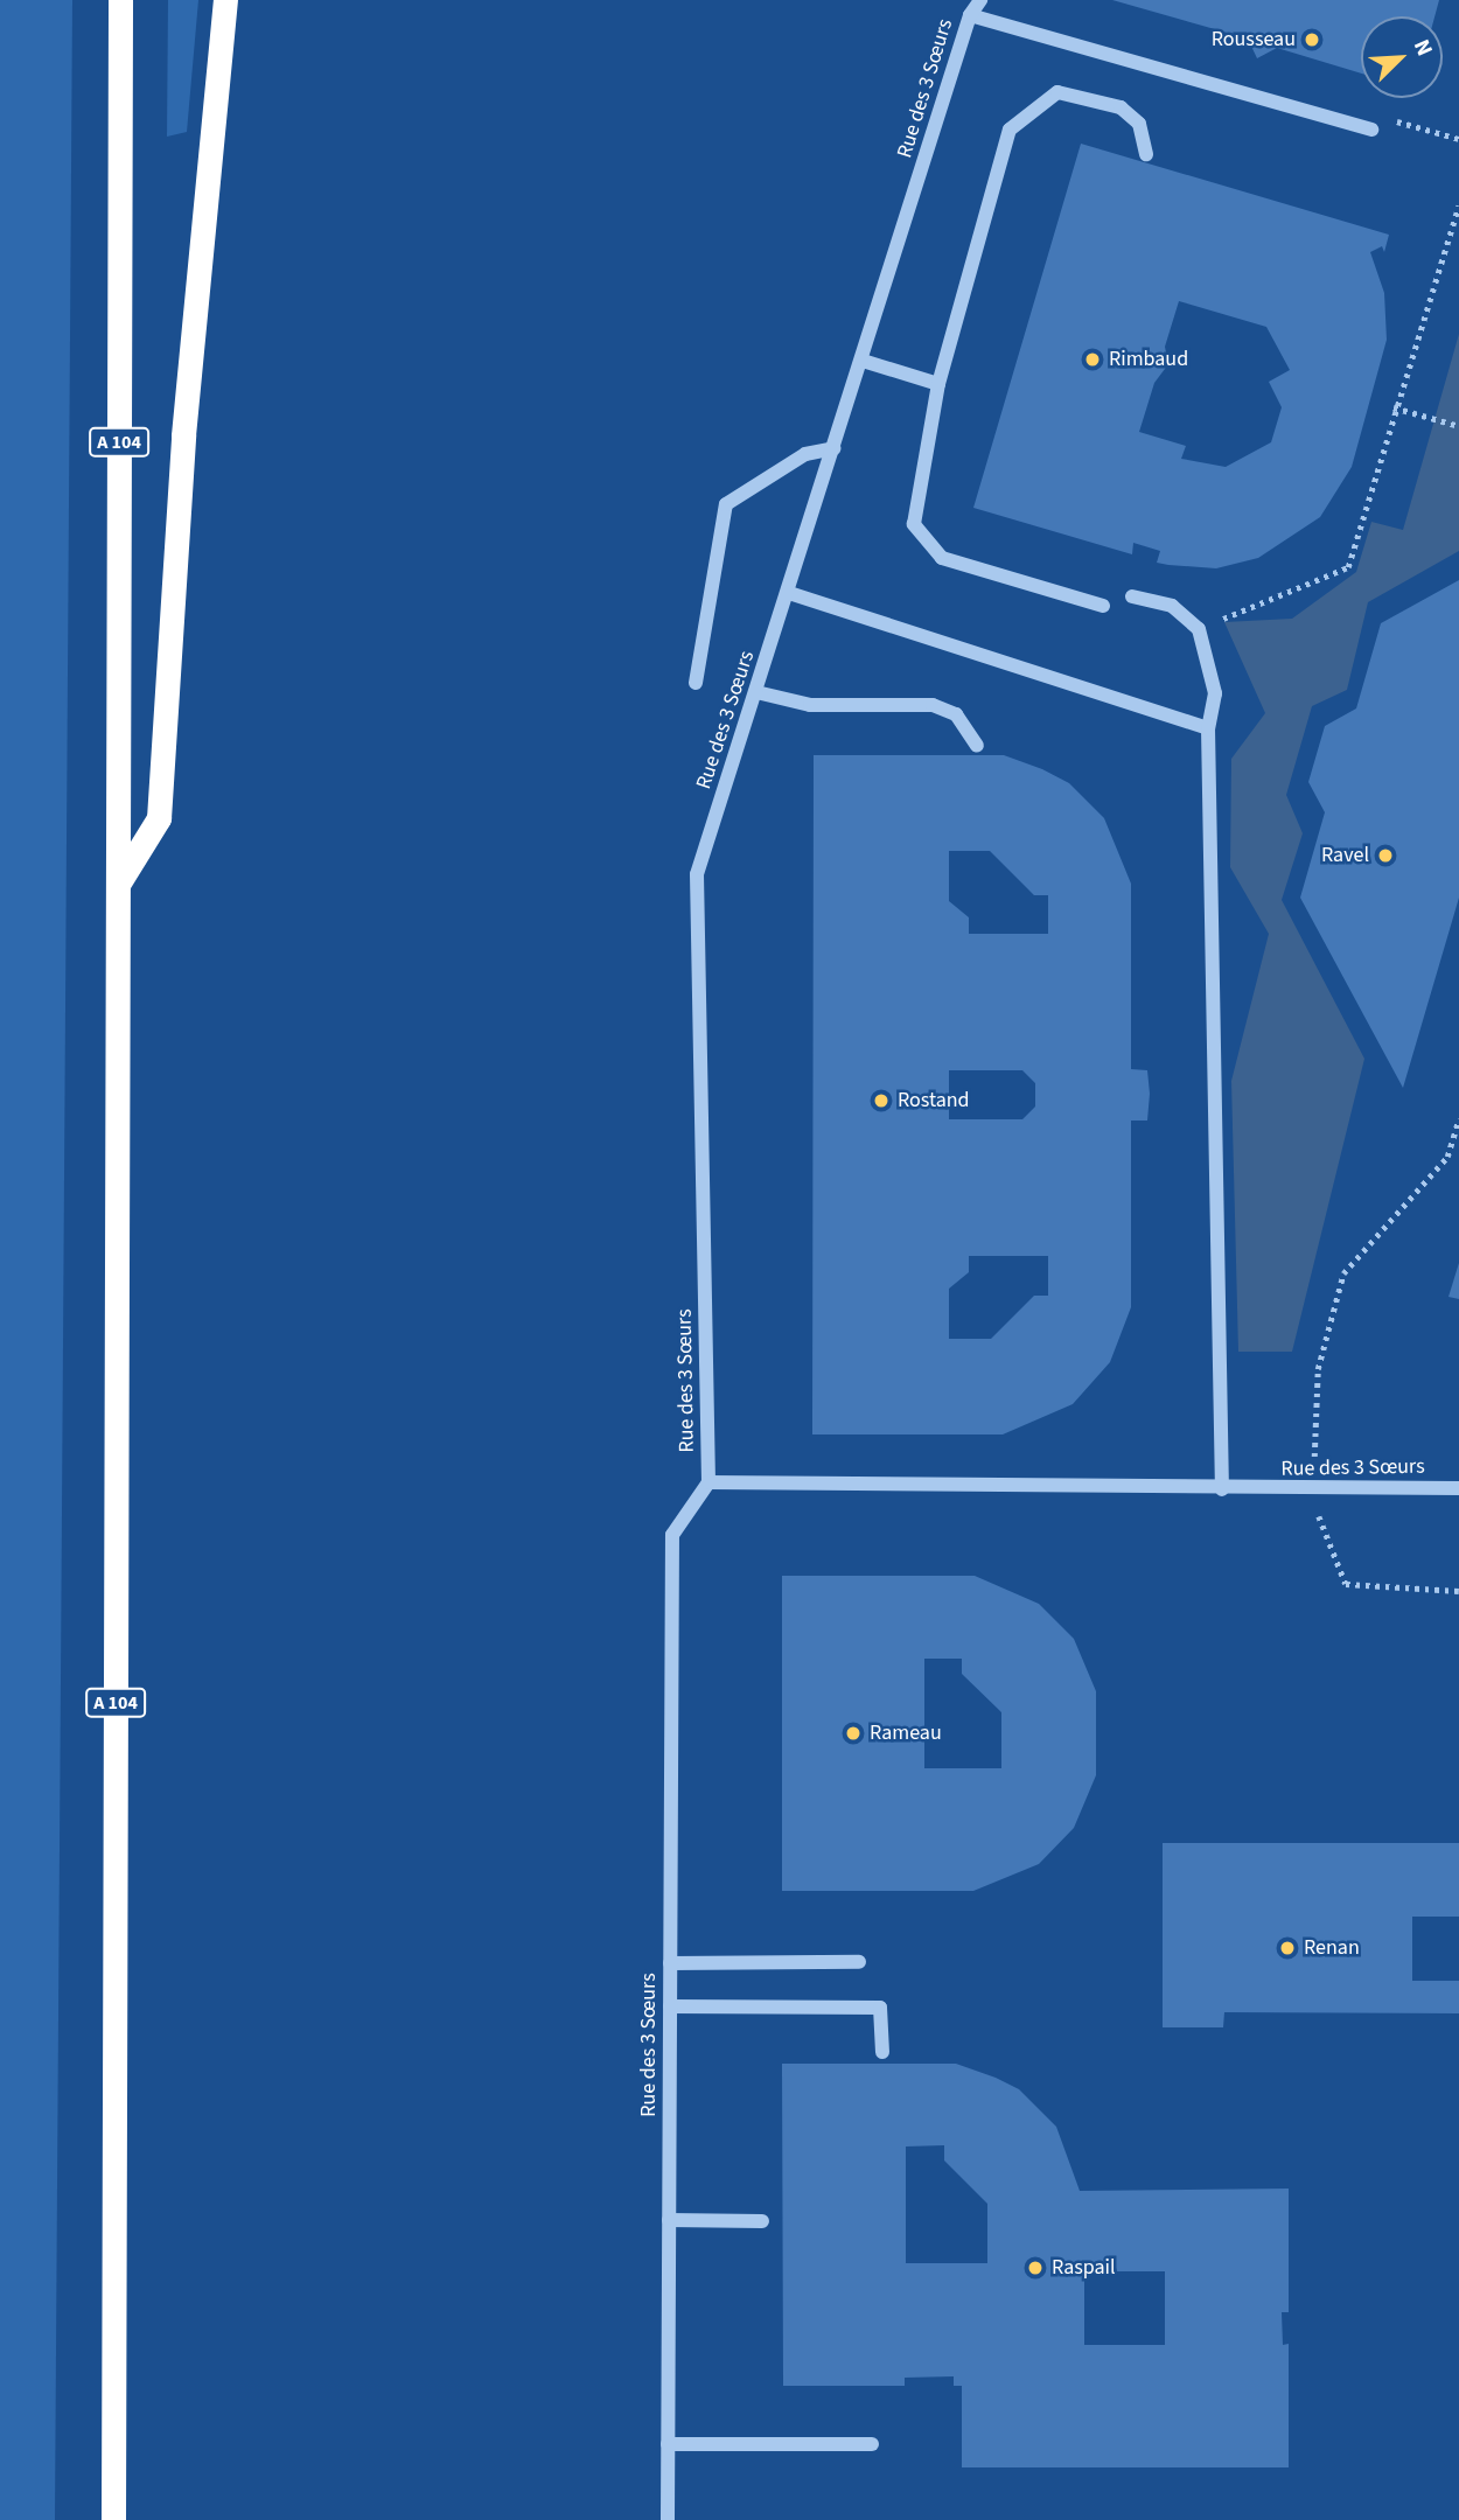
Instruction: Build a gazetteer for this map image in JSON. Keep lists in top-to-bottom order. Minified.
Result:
{"streets":{"highway":["A 104"],"street":["Rue des 3 Sœurs"]},"places":["Rousseau","Rimbaud","Ravel","Rostand","Rameau","Renan","Raspail"],"north":"top right"}
